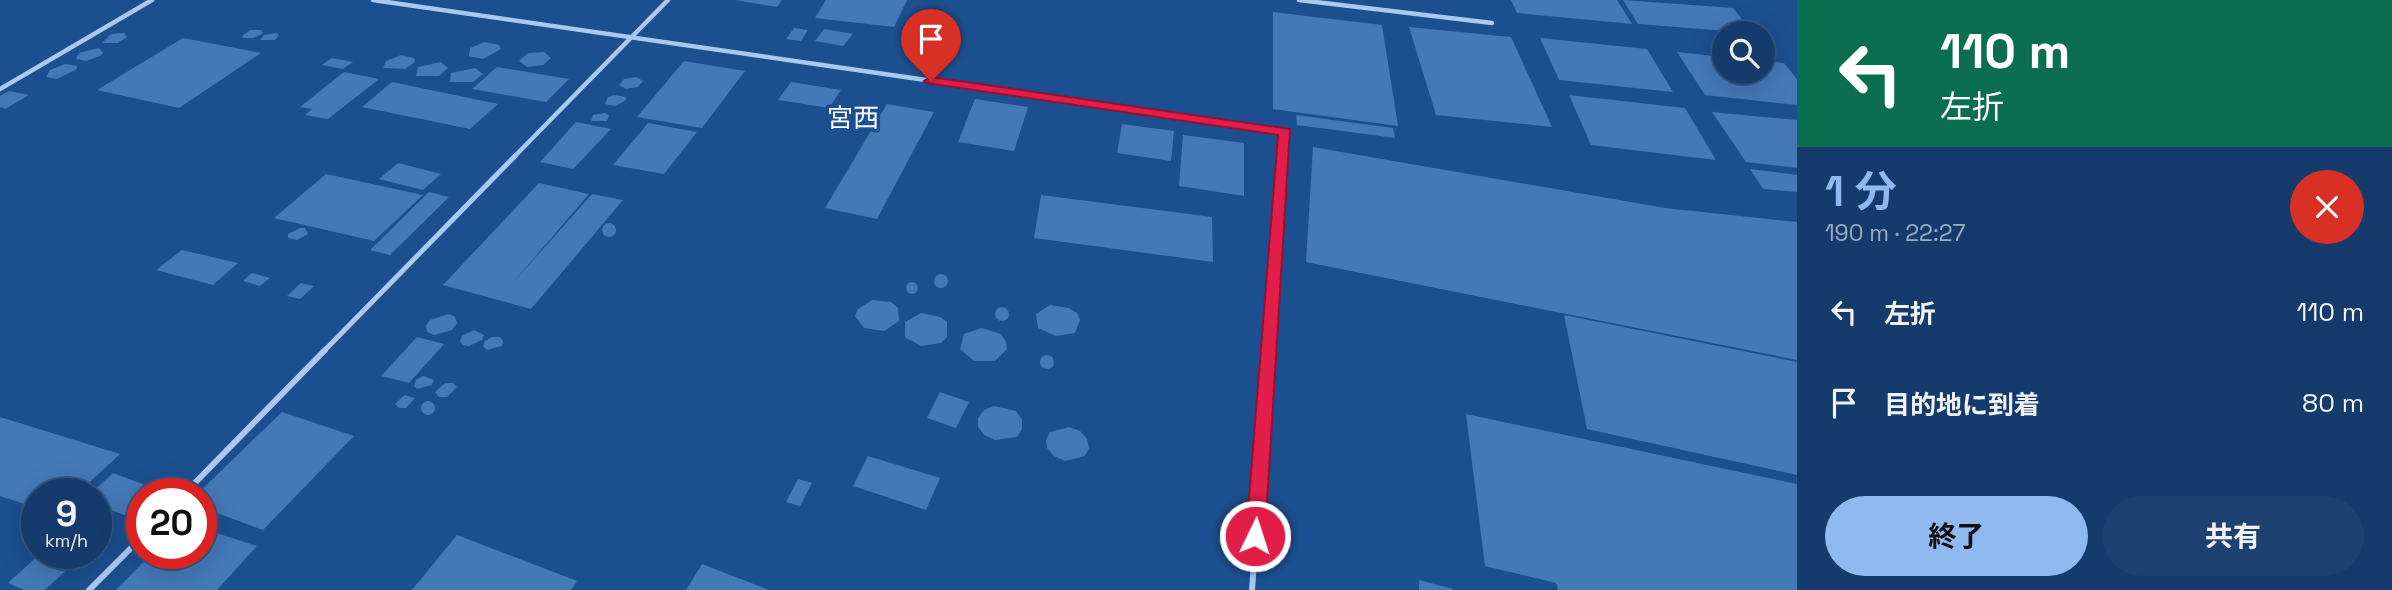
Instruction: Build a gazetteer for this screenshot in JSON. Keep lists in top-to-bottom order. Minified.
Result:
{"districts":["宮西"],"page":{"turn":["110 m","左折"],"heading":["1 分","190 m · 22:27"],"list":[{"name":"左折","value":"110 m"},{"name":"目的地に到着","value":"80 m"}],"speed":"9 km/h","limit":"20","buttons":["終了","共有"]}}
